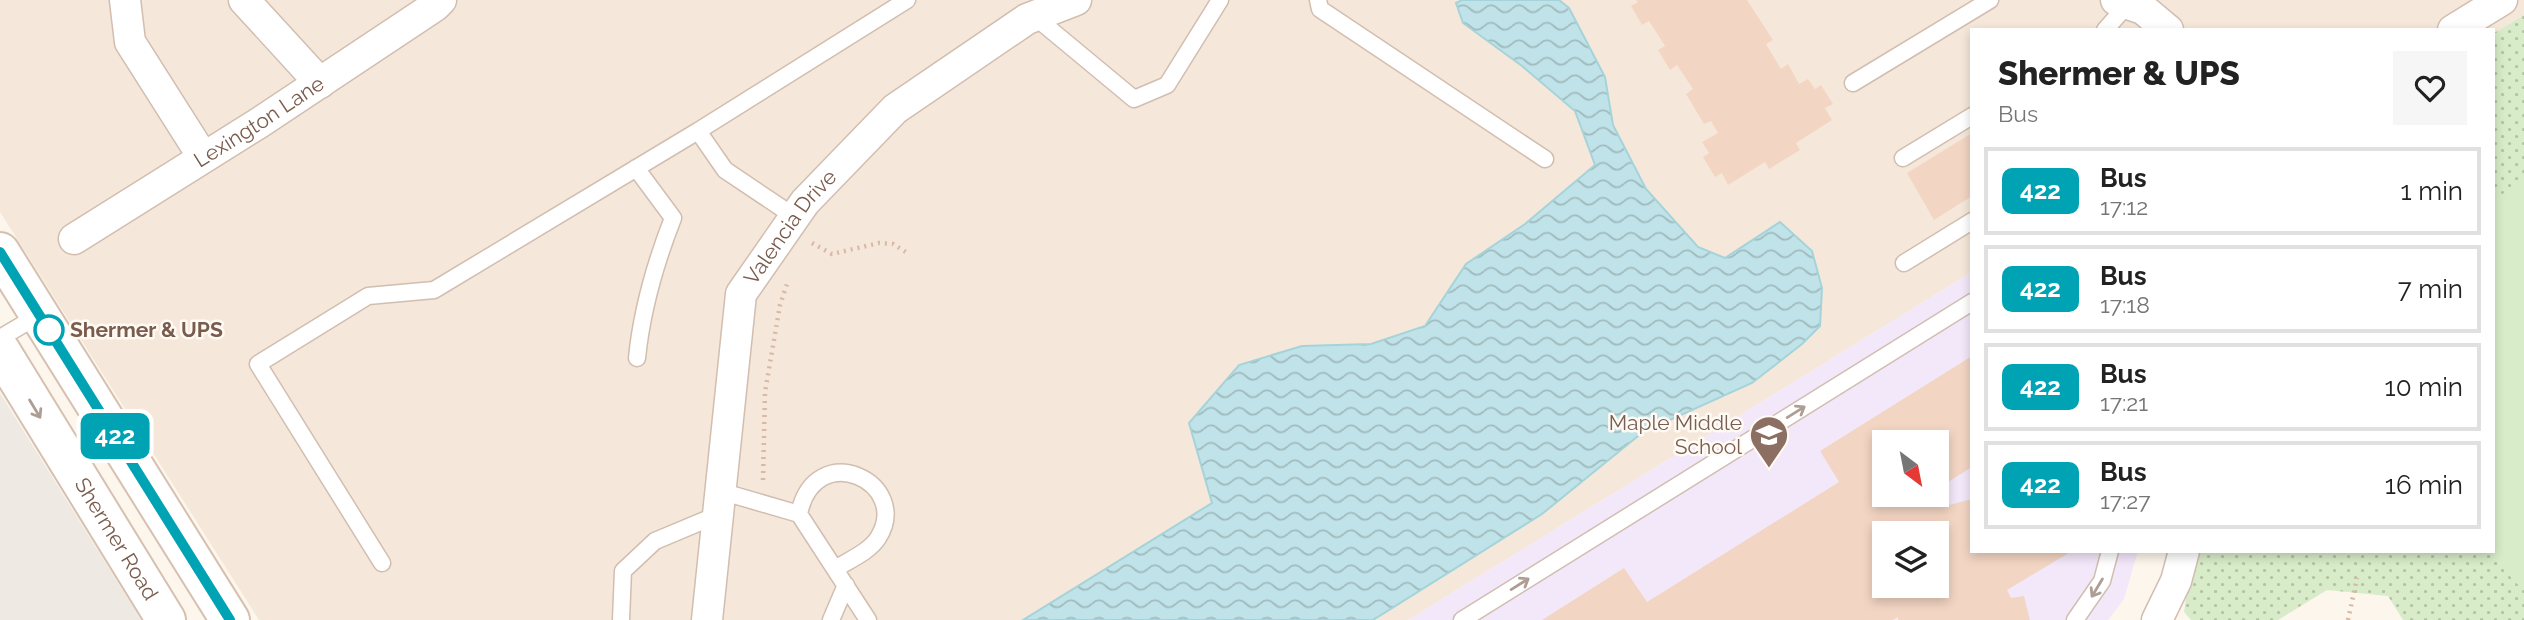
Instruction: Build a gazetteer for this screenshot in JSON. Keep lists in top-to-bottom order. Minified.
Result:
{"streets":{"main road":["Shermer Road"],"street":["Lexington Lane","Valencia Drive"]},"places":{"other":["Shermer & UPS"],"school or university":["Maple Middle School"]},"lines":["bus line 422"],"north":"bottom right","page":{"on_map":"422","heading":["Shermer & UPS","Bus"],"list":[{"mark":"422","name":"Bus","note":"17:12","value":"1 min"},{"mark":"422","name":"Bus","note":"17:18","value":"7 min"},{"mark":"422","name":"Bus","note":"17:21","value":"10 min"},{"mark":"422","name":"Bus","note":"17:27","value":"16 min"}]}}
